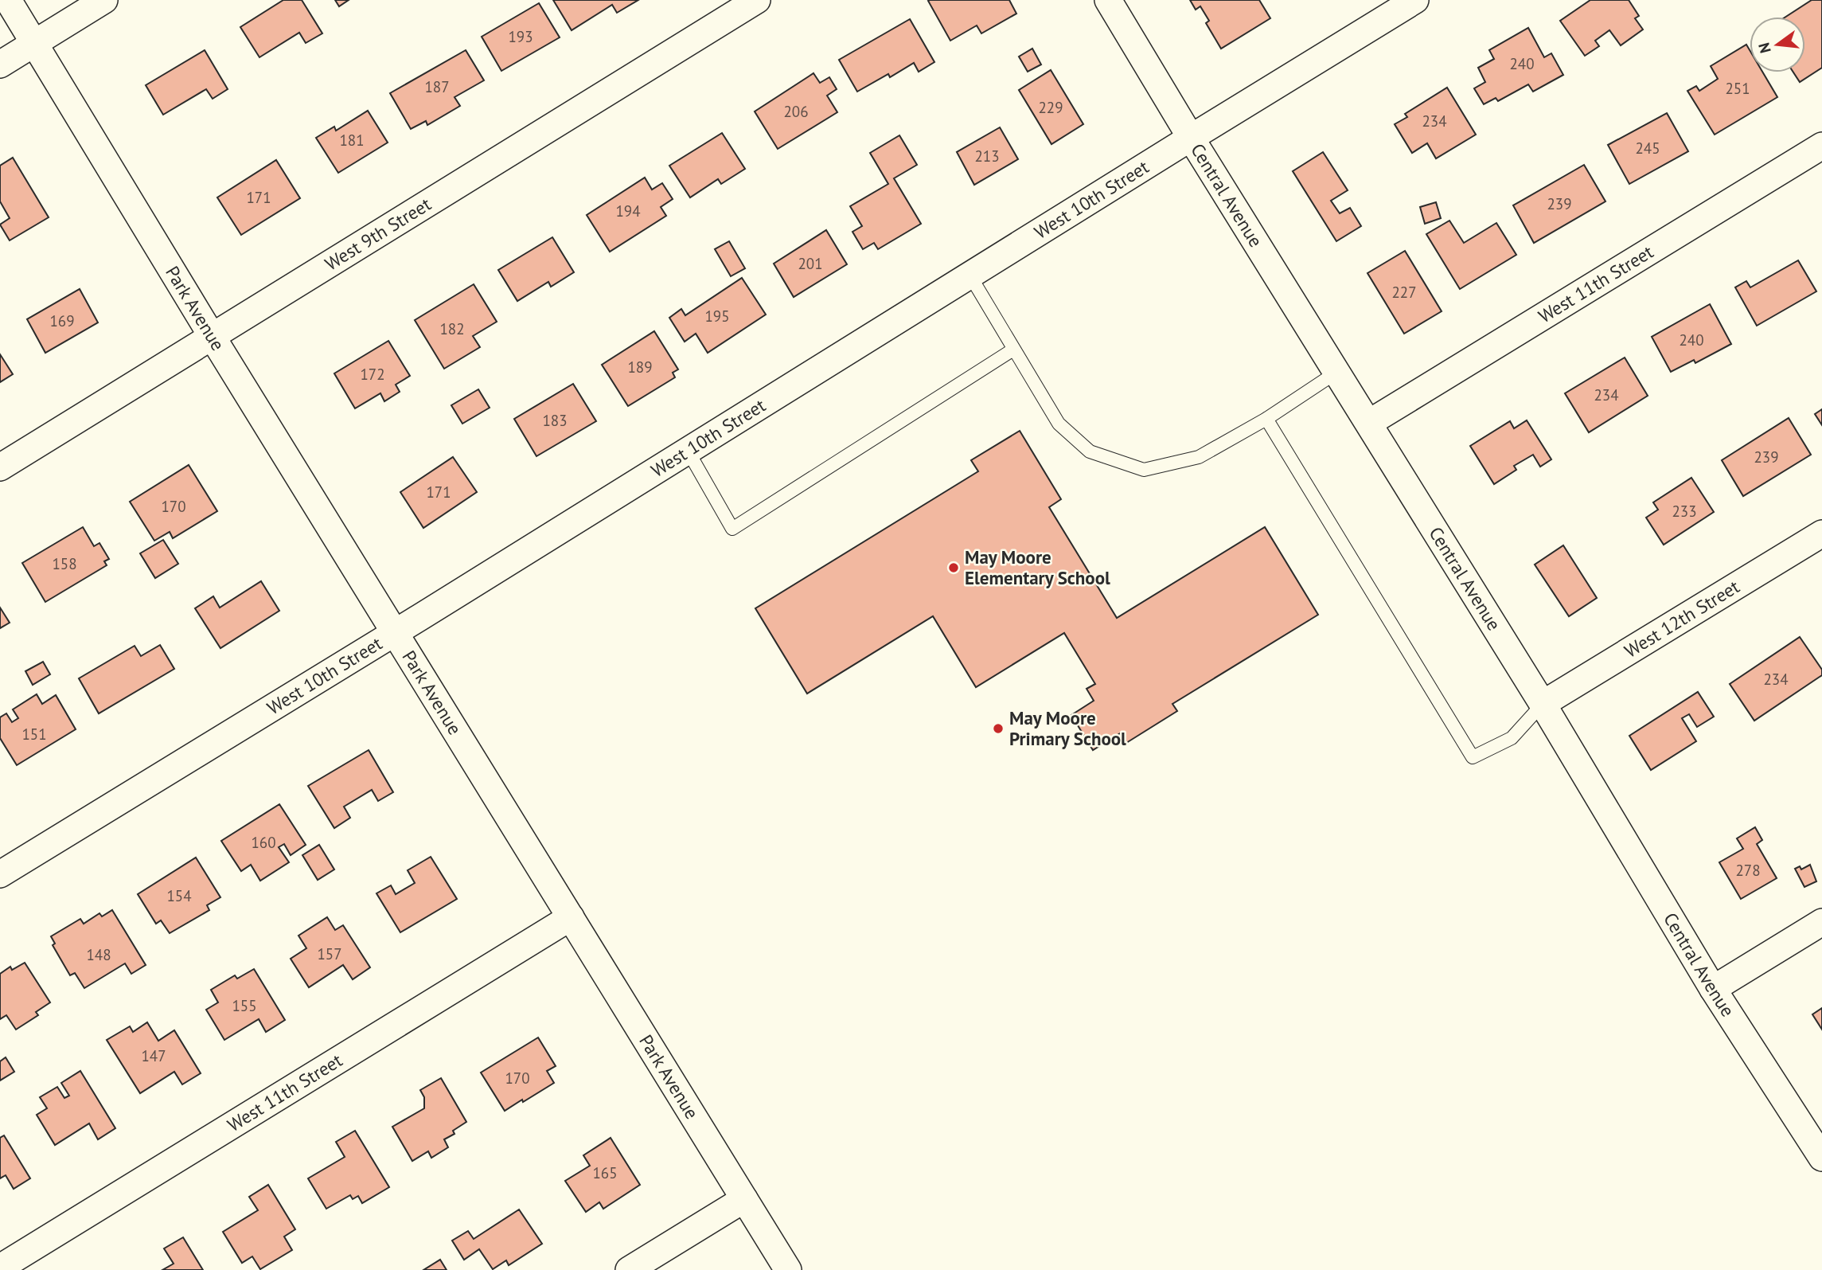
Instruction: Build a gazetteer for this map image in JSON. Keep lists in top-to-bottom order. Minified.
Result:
{"streets":{"street":["Central Avenue","West 10th Street","West 9th Street","West 11th Street","Park Avenue","West 12th Street"]},"crossings":[["Central Avenue","West 10th Street"],["Central Avenue","West 11th Street"],["Central Avenue","West 12th Street"],["West 10th Street","Park Avenue"],["West 9th Street","Park Avenue"],["West 11th Street","Park Avenue"]],"places":["May Moore Elementary School","May Moore Primary School"],"house_numbers":["193","240","187","251","229","206","234","181","245","213","171","239","194","201","227","195","169","182","240","189","172","234","183","239","171","170","233","158","234","151","160","278","154","157","148","155","147","170","165"],"north":"left"}
